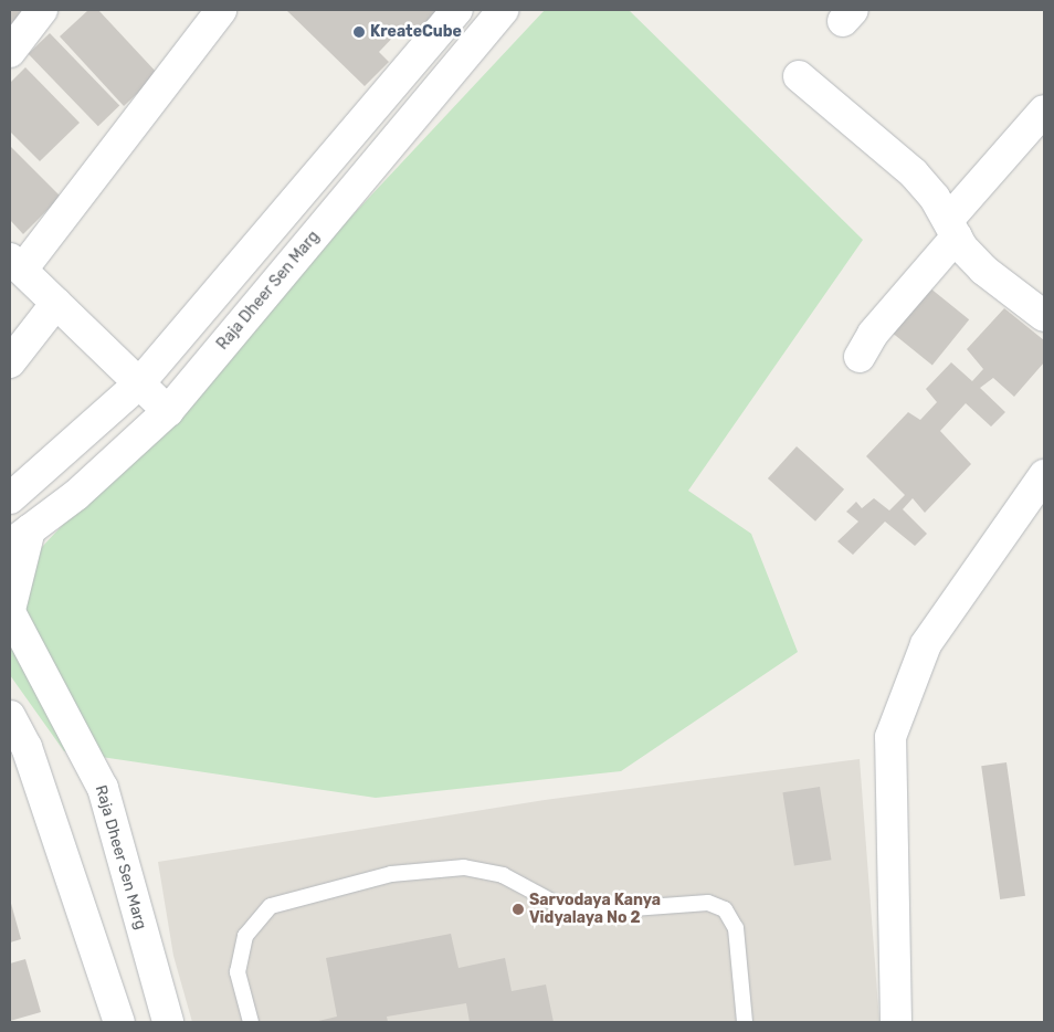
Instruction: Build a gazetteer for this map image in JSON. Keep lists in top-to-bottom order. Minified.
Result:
{"streets":{"street":["Raja Dheer Sen Marg"]},"places":["KreateCube","Sarvodaya Kanya Vidyalaya No 2"]}
